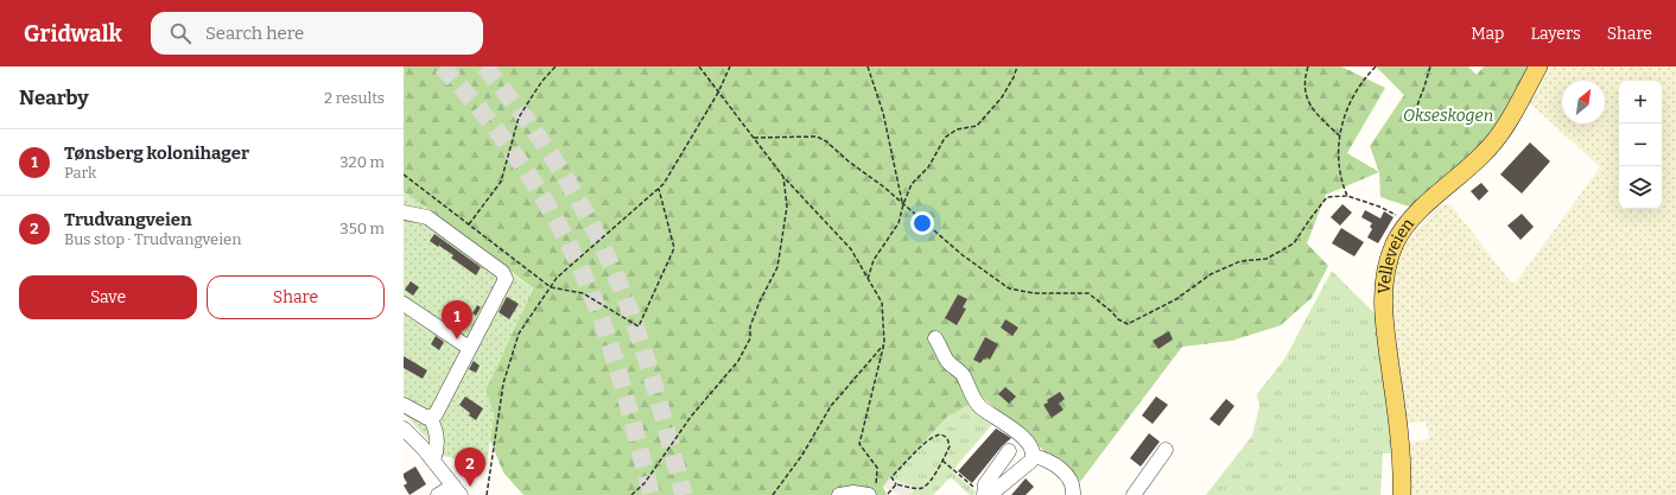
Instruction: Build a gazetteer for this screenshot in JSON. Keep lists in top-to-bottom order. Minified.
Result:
{"streets":{"main road":["Velleveien"]},"parks":["Okseskogen"],"north":"top right","page":{"header":"Gridwalk","search":"Search here","nav":["Map","Layers","Share"],"heading":["Nearby","2 results"],"map_buttons":["+","−"],"list":[{"mark":"1","name":"Tønsberg kolonihager","note":"Park","value":"320 m"},{"mark":"2","name":"Trudvangveien","note":"Bus stop · Trudvangveien","value":"350 m"}],"buttons":["Save","Share"],"pins":["1","2"]}}
